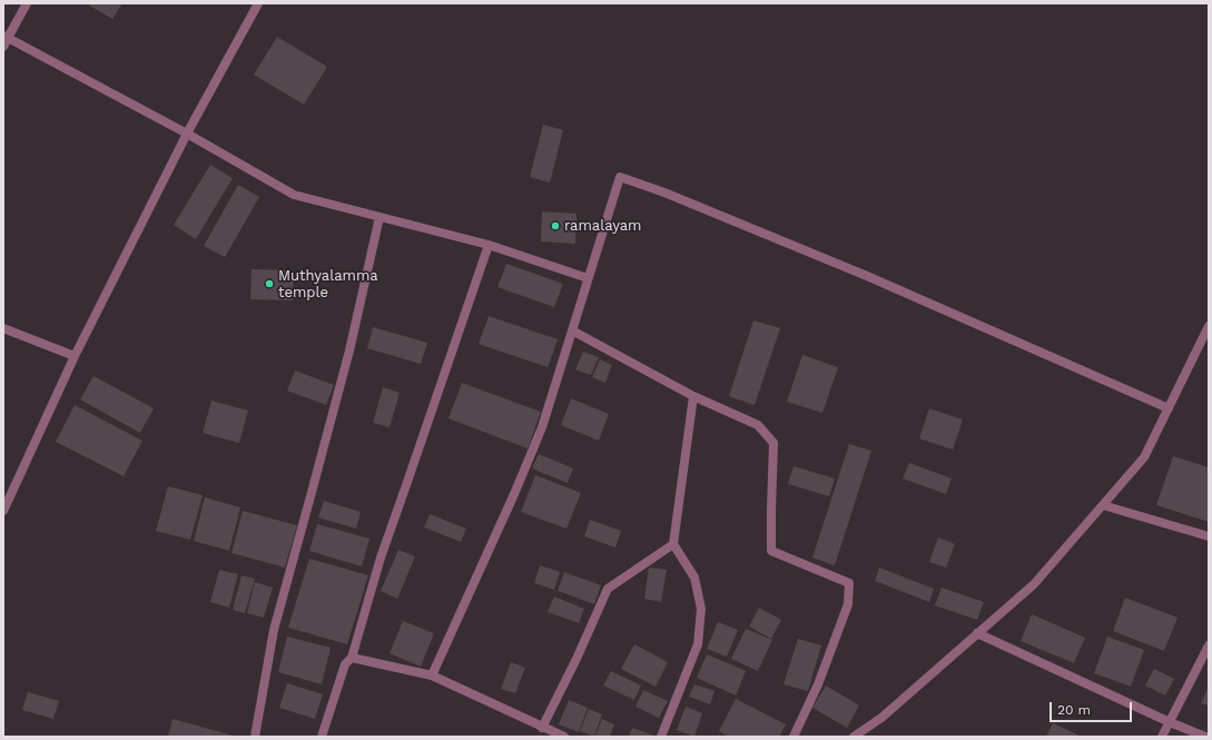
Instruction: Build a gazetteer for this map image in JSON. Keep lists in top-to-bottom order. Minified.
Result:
{"places":["ramalayam","Muthyalamma temple"],"scale_bar":"20 m"}
